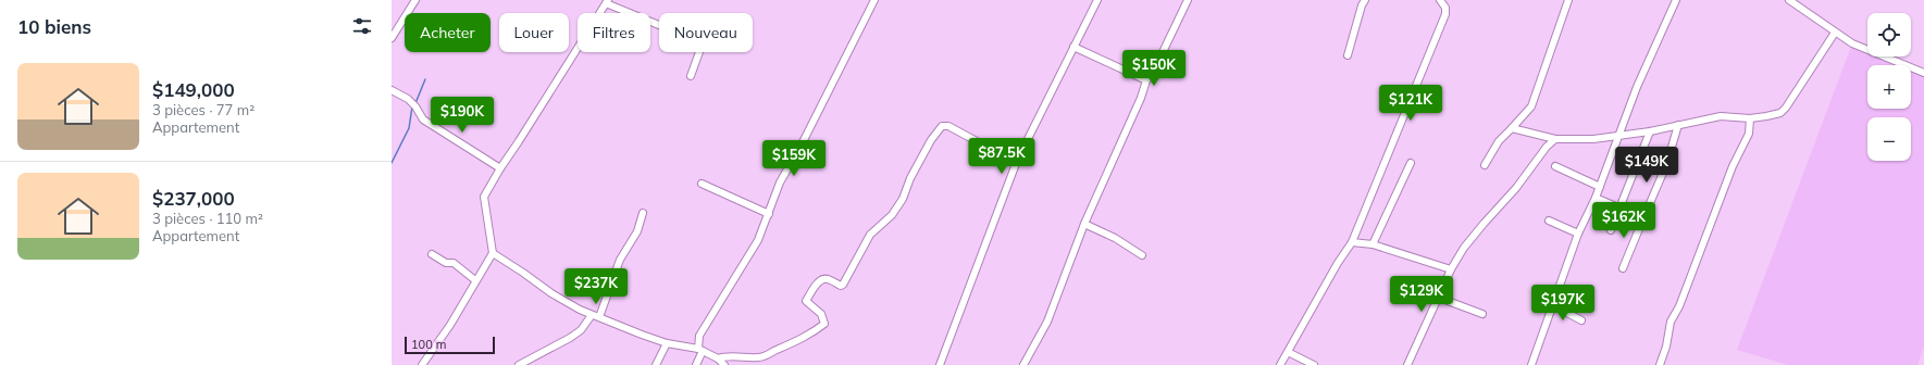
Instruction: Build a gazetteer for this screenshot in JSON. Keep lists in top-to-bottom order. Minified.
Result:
{"scale_bar":"100 m","page":{"heading":"10 biens","map_buttons":["+","−"],"chip":["Acheter","Louer","Filtres","Nouveau"],"price":["$150K","$121K","$190K","$87.5K","$159K","$149K","$162K","$237K","$129K","$197K"],"list":[{"name":"$149,000","note":"3 pièces · 77 m² · Appartement"},{"name":"$237,000","note":"3 pièces · 110 m² · Appartement"}],"scale":"100 m"}}
